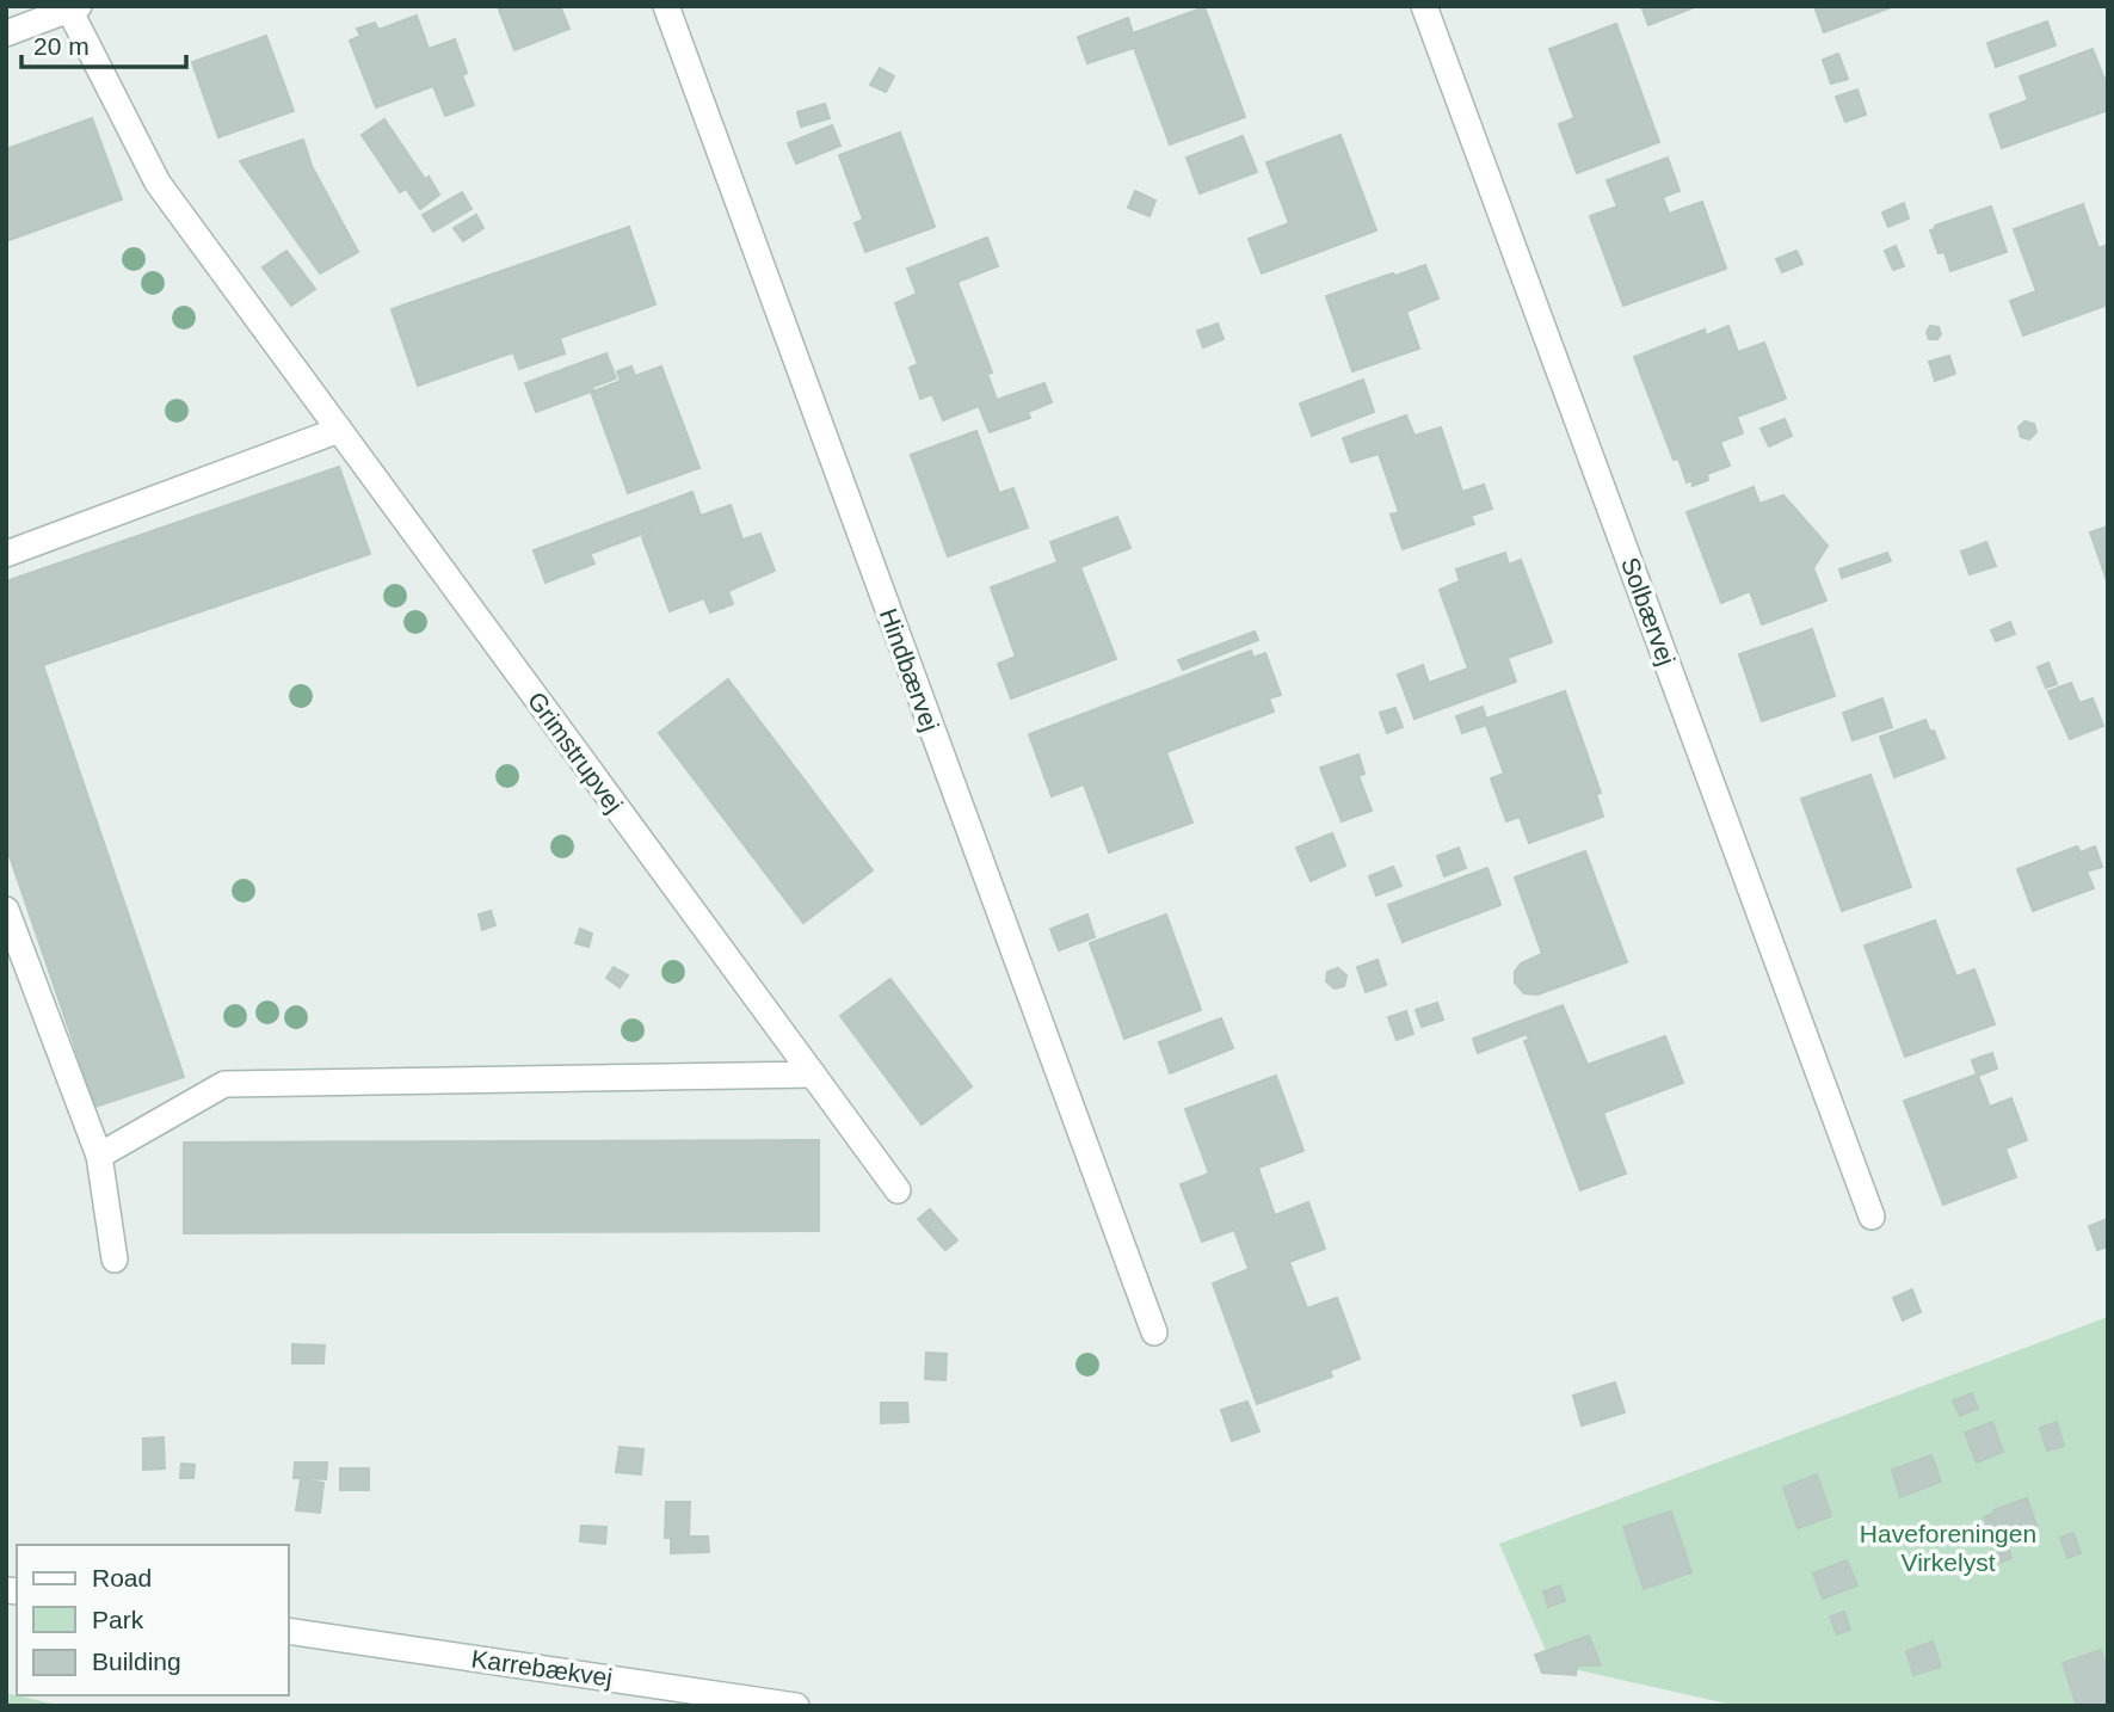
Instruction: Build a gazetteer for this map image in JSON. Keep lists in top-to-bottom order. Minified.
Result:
{"streets":{"street":["Solbærvej","Hindbærvej","Grimstrupvej","Karrebækvej"]},"parks":["Haveforeningen Virkelyst"],"legend":["Road","Park","Building"],"scale_bar":"20 m"}
